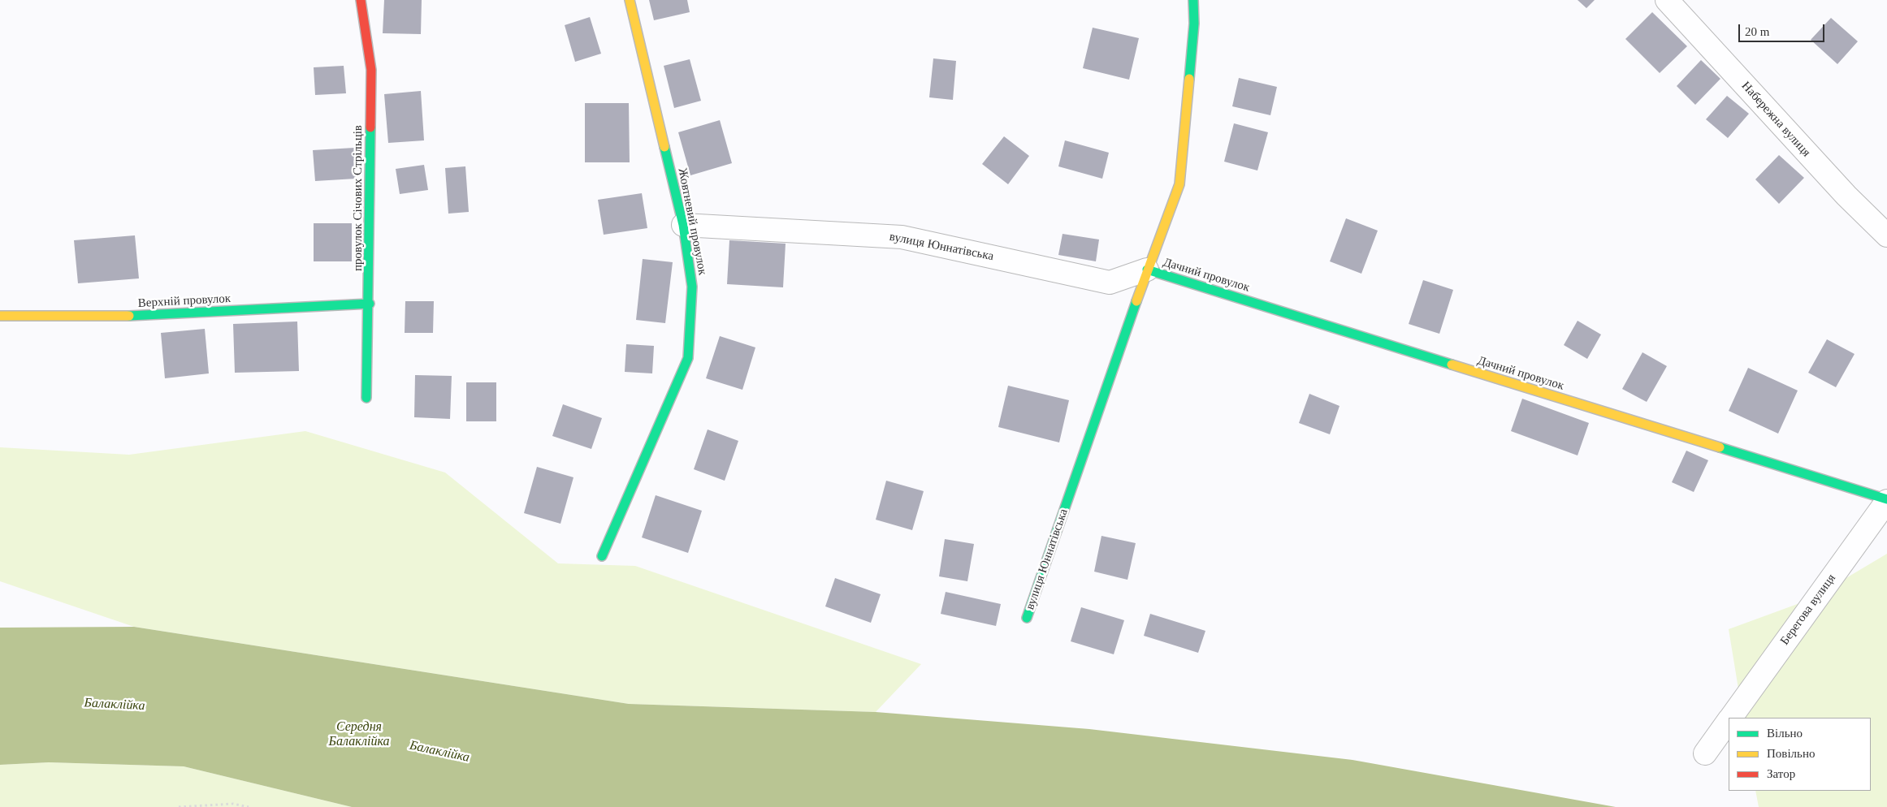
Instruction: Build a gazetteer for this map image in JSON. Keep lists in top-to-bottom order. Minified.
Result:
{"streets":{"street":["Набережна вулиця","провулок Січових Стрільців","Жовтневий провулок","вулиця Юннатівська","Дачний провулок","Верхній провулок","Берегова вулиця"]},"crossings":[["провулок Січових Стрільців","Верхній провулок"],["Жовтневий провулок","вулиця Юннатівська"],["вулиця Юннатівська","Дачний провулок"],["Дачний провулок","Берегова вулиця"]],"water":["Балаклійка","Середня Балаклійка"],"legend":["Вільно","Повільно","Затор"],"scale_bar":"20 m"}
